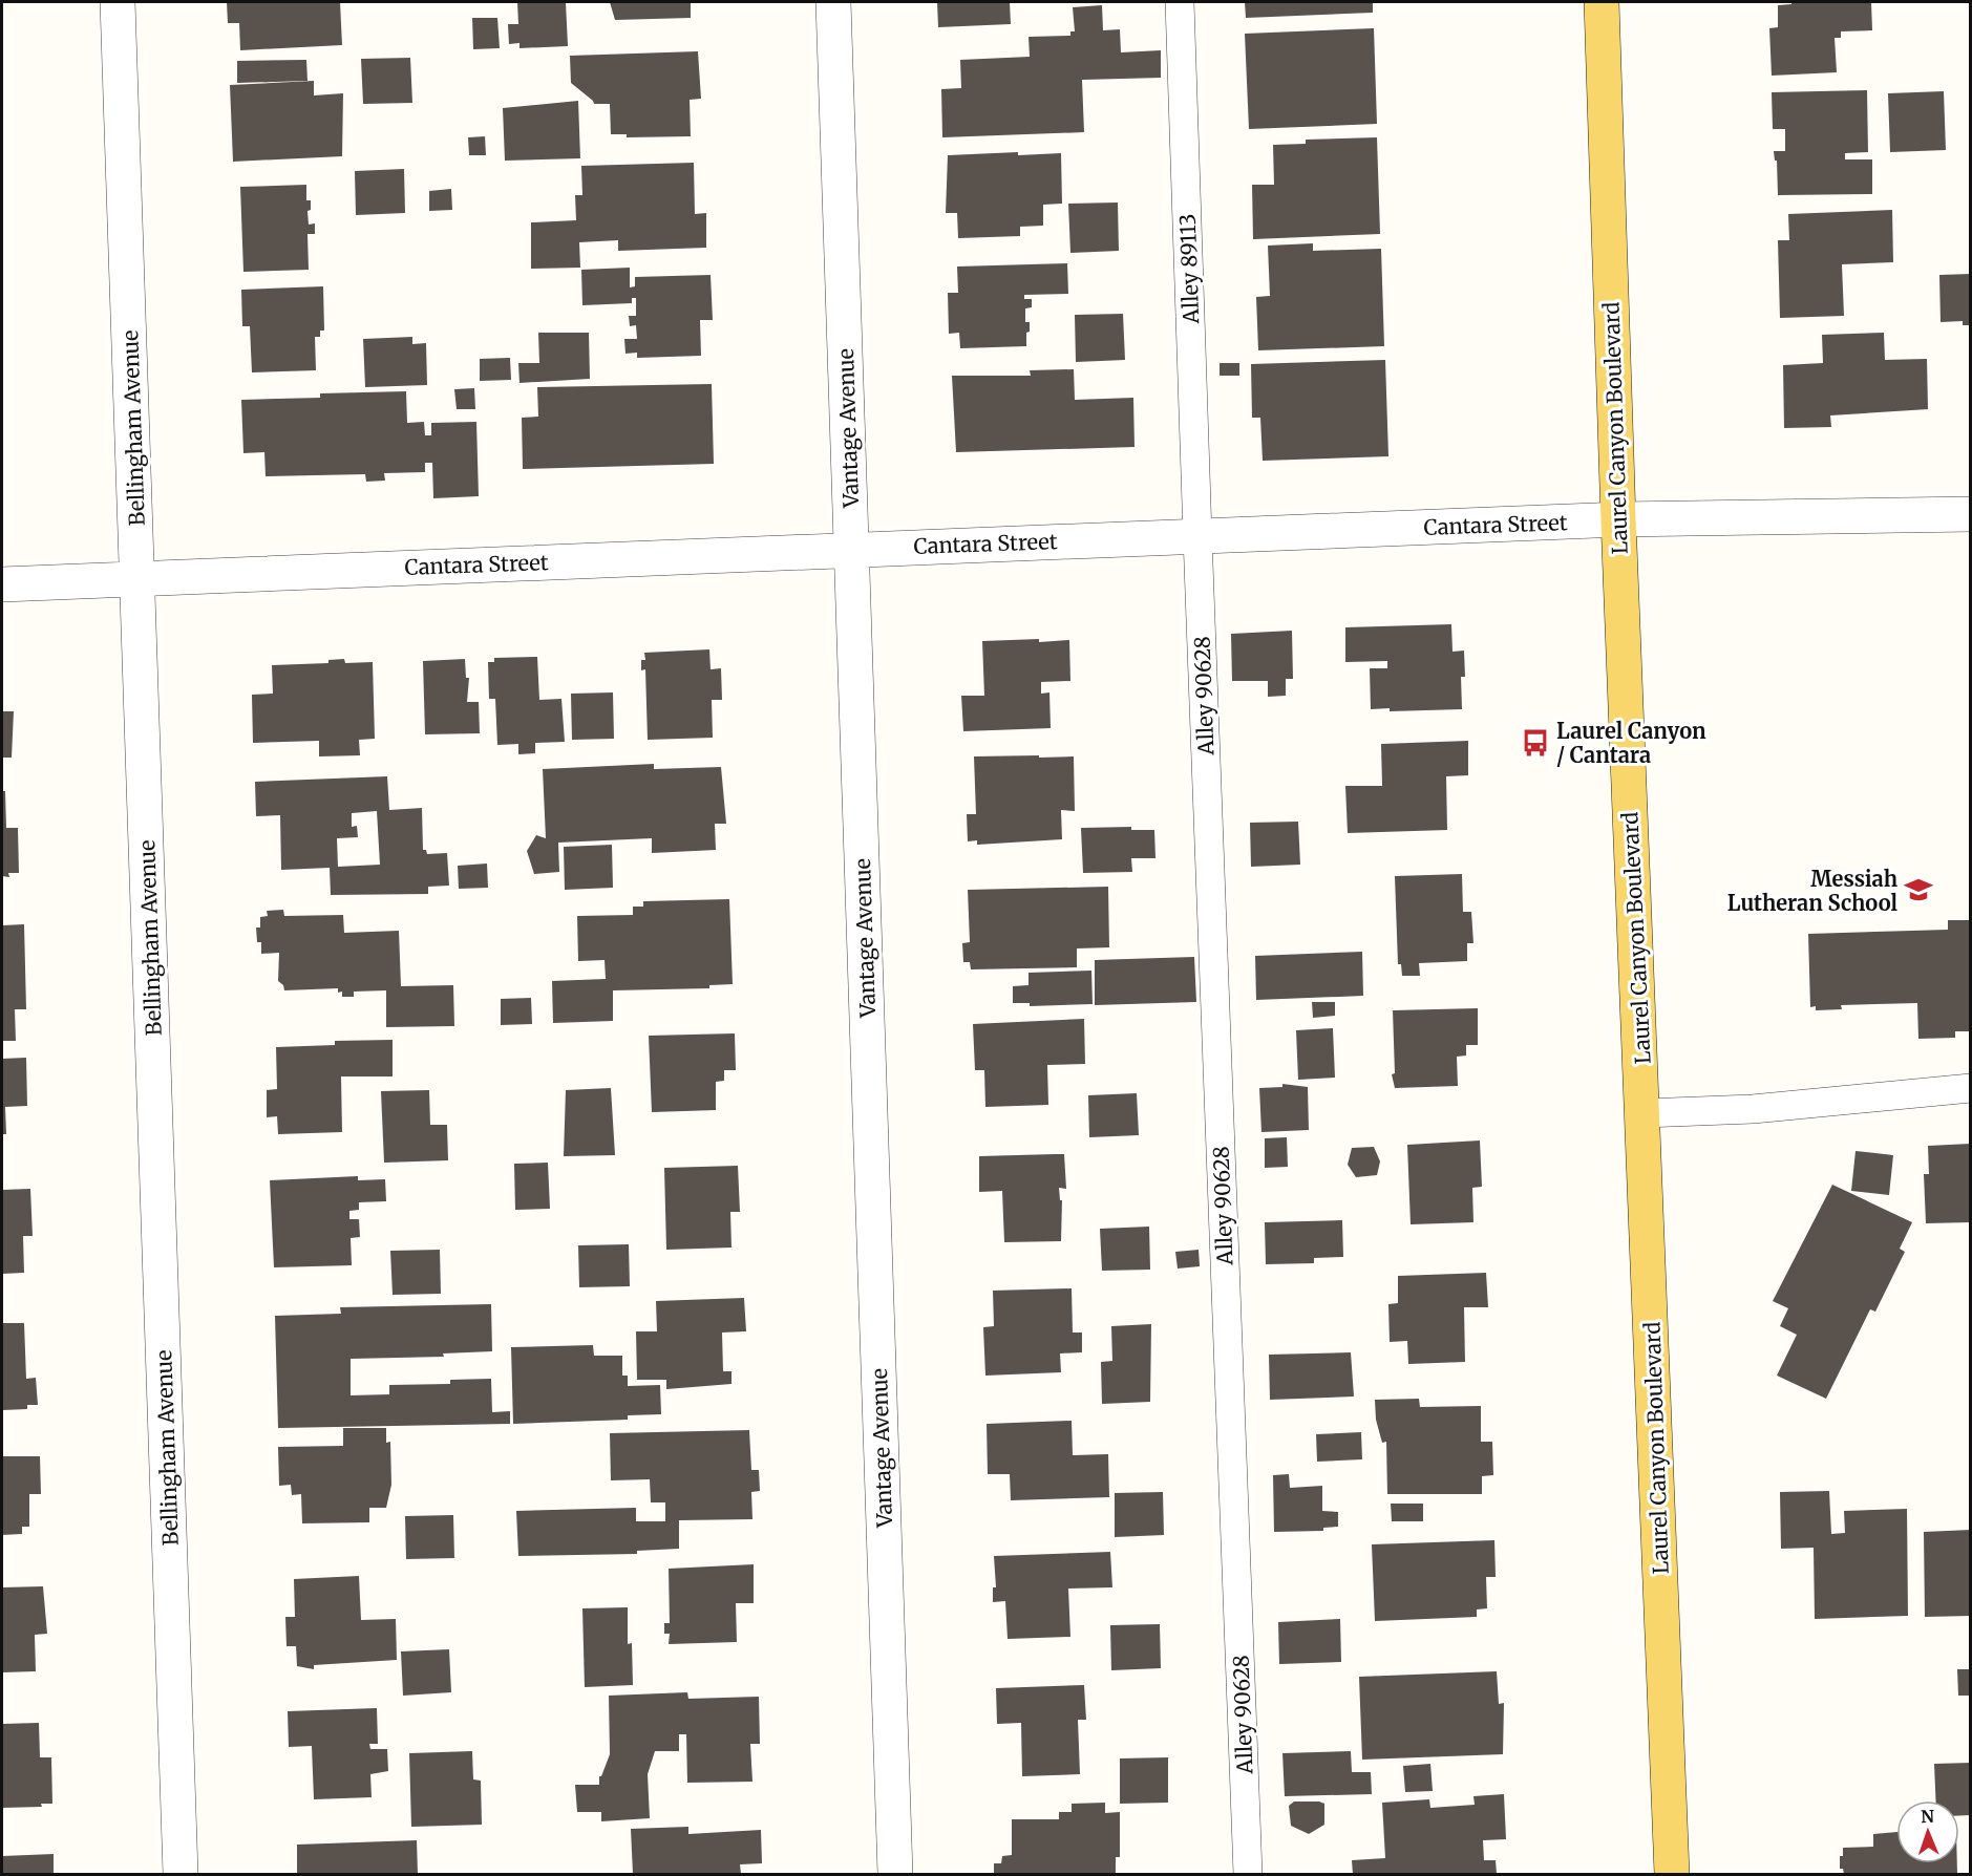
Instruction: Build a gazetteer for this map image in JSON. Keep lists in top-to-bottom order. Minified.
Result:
{"streets":{"main road":["Laurel Canyon Boulevard"],"street":["Bellingham Avenue","Vantage Avenue","Cantara Street"],"lane":["Alley 89113","Alley 90628"]},"crossings":[["Alley 89113","Cantara Street"],["Alley 89113","Alley 90628"],["Bellingham Avenue","Cantara Street"],["Vantage Avenue","Cantara Street"],["Laurel Canyon Boulevard","Cantara Street"],["Cantara Street","Alley 90628"]],"places":{"bus stop":["Laurel Canyon / Cantara"],"school or university":["Messiah Lutheran School"]},"north":"top"}
